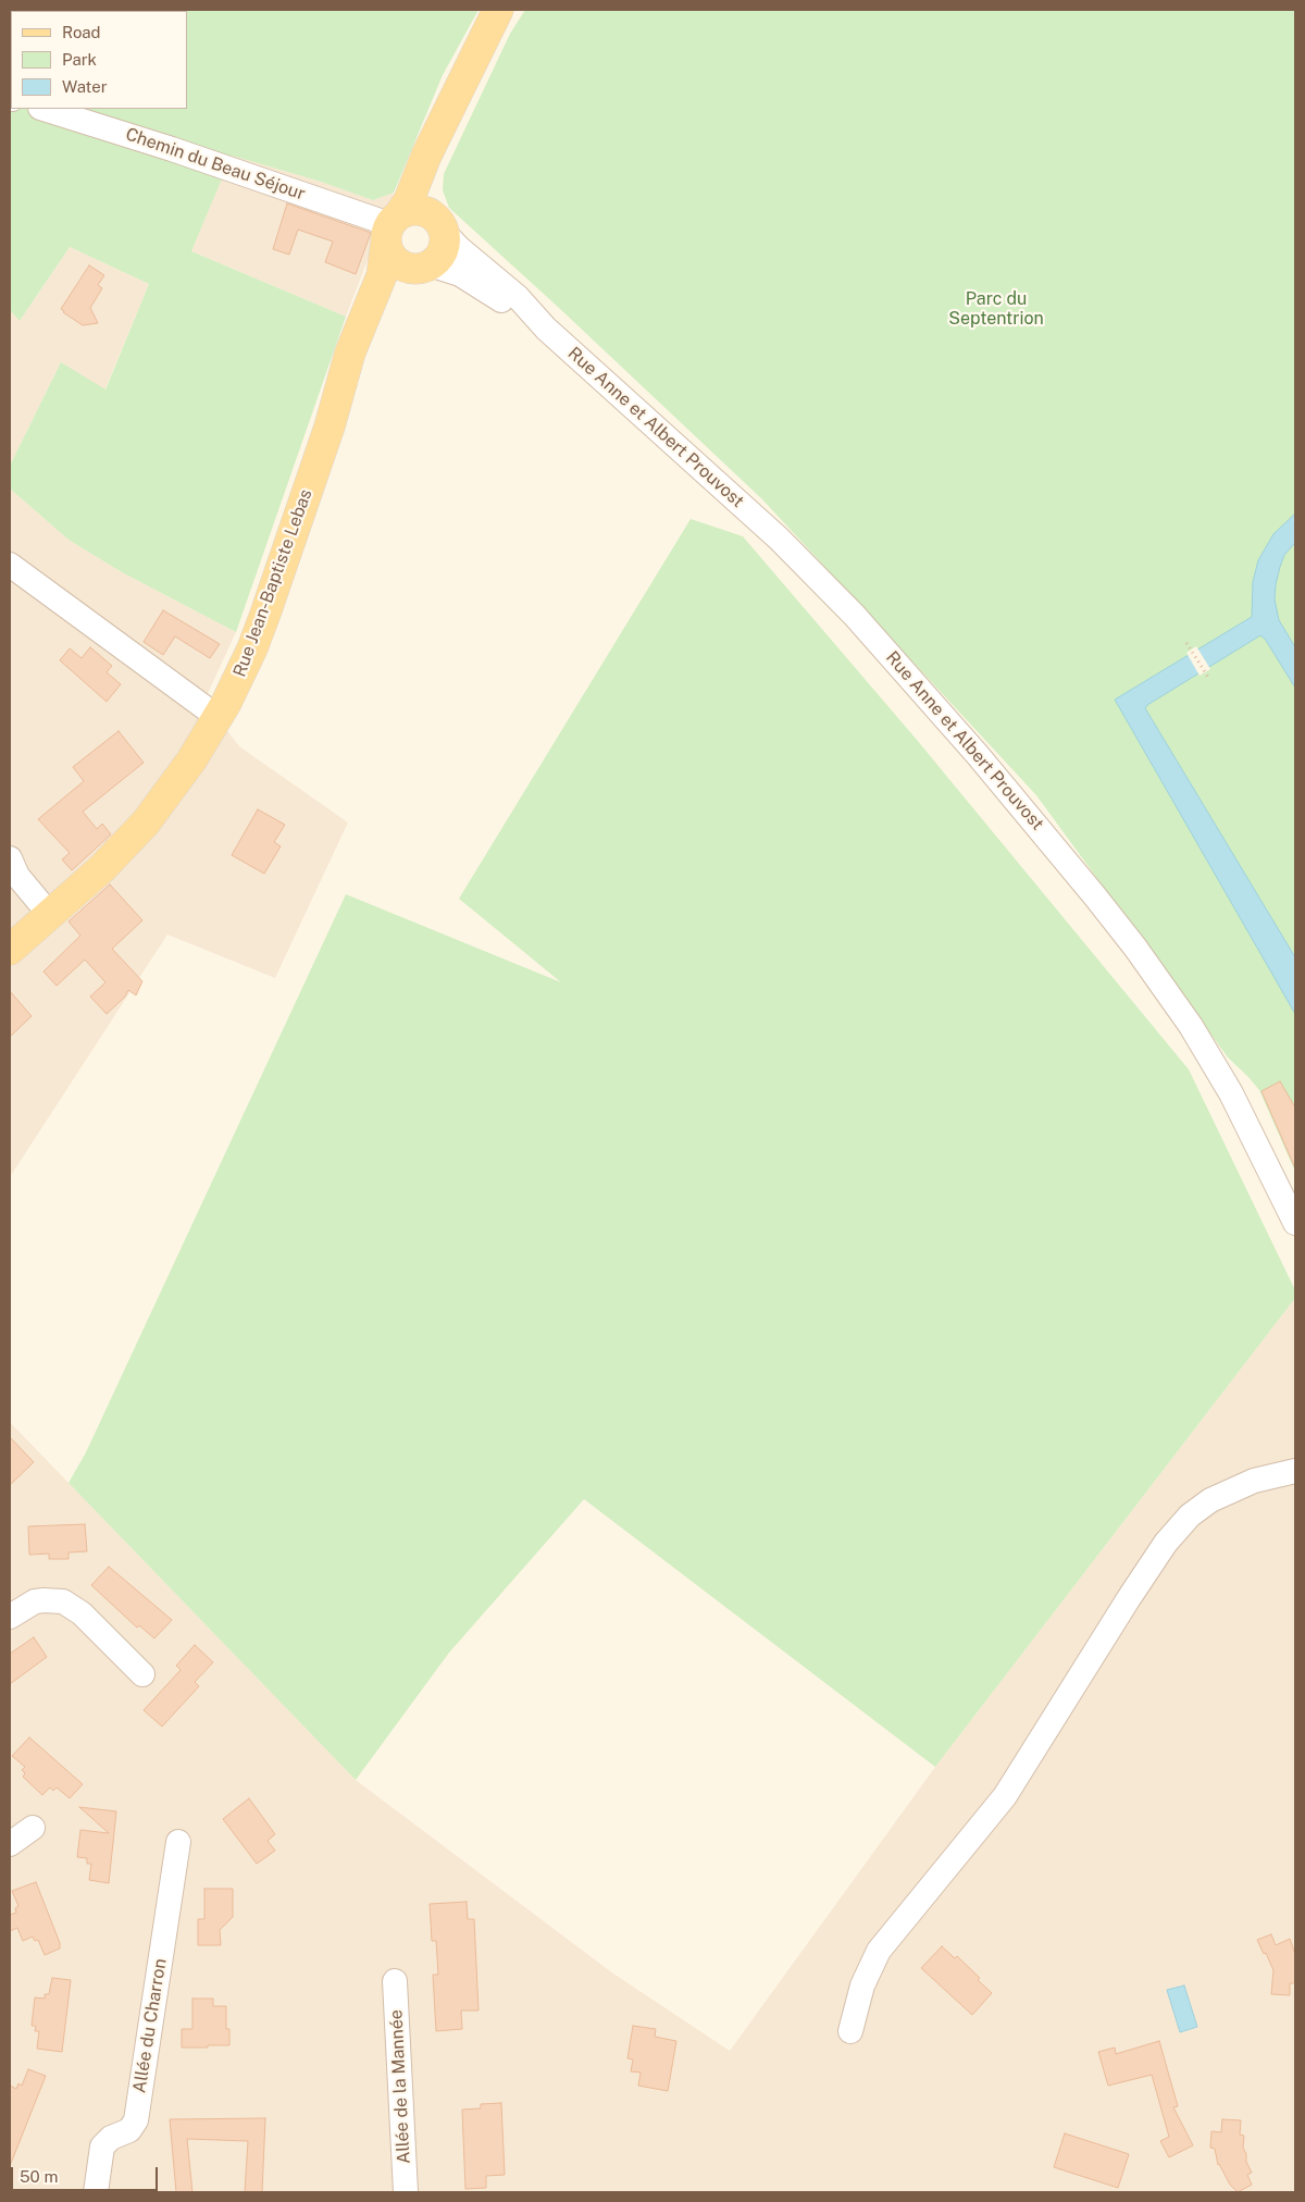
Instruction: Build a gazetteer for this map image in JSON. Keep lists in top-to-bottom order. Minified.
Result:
{"streets":{"main road":["Rue Jean-Baptiste Lebas"],"street":["Chemin du Beau Séjour","Rue Anne et Albert Prouvost","Allée du Charron","Allée de la Mannée"]},"crossings":[["Chemin du Beau Séjour","Rue Anne et Albert Prouvost"],["Chemin du Beau Séjour","Rue Jean-Baptiste Lebas"],["Rue Anne et Albert Prouvost","Rue Jean-Baptiste Lebas"]],"parks":["Parc du Septentrion"],"legend":["Road","Park","Water"],"scale_bar":"50 m"}
